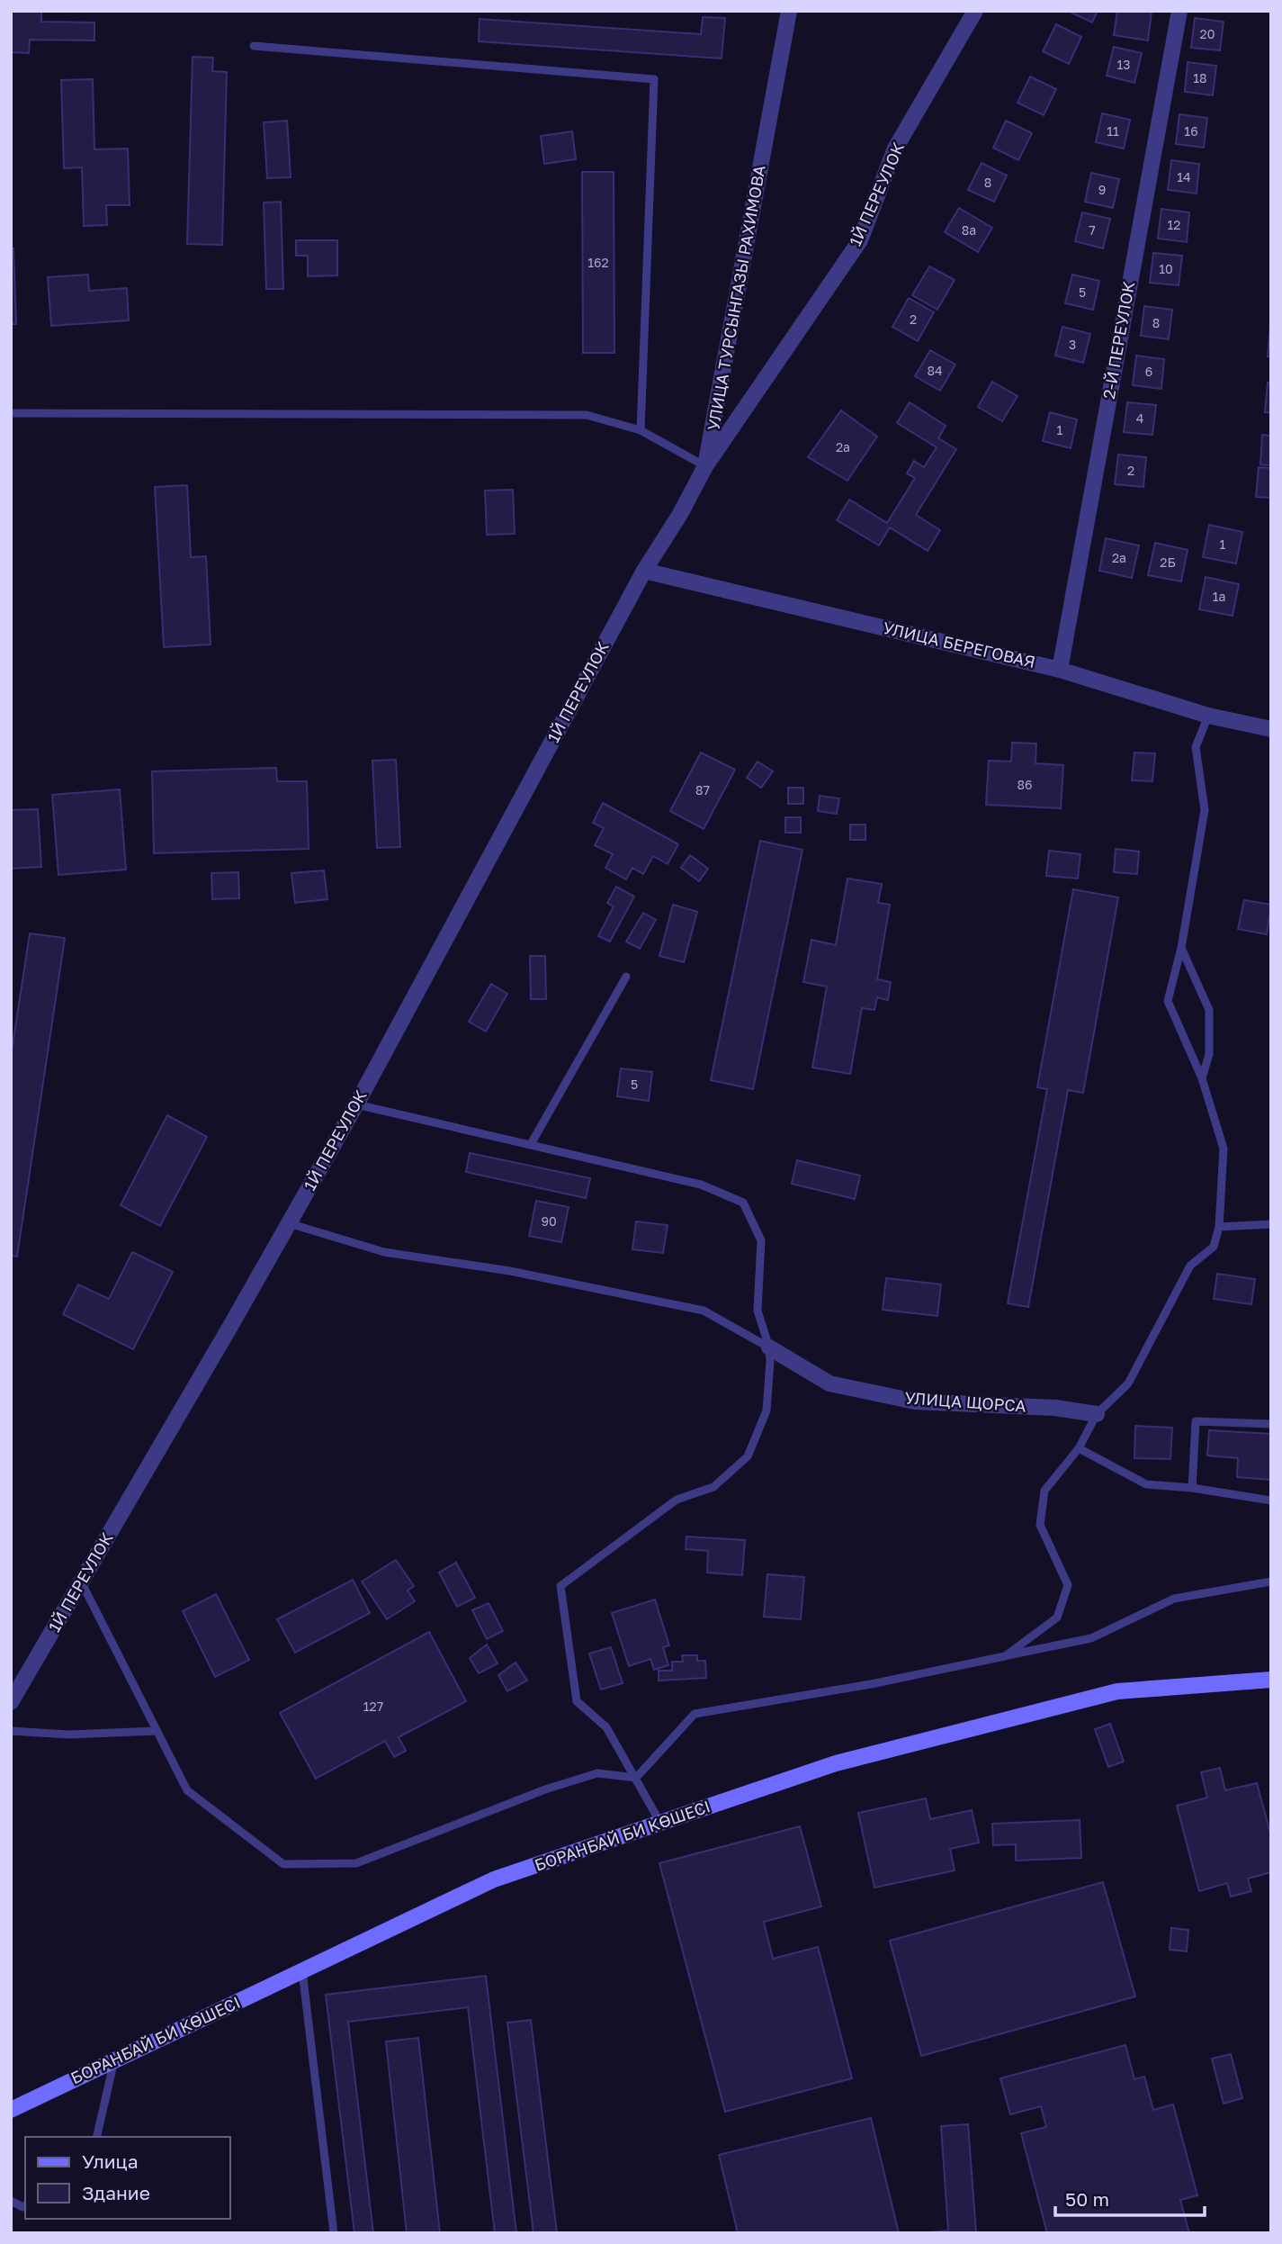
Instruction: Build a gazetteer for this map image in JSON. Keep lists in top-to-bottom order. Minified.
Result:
{"streets":{"main road":["БОРАНБАЙ БИ КӨШЕСІ"],"street":["1Й ПЕРЕУЛОК","УЛИЦА ТУРСЫНГАЗЫ РАХИМОВА","2-Й ПЕРЕУЛОК","УЛИЦА БЕРЕГОВАЯ","УЛИЦА ЩОРСА"]},"crossings":[["1Й ПЕРЕУЛОК","УЛИЦА ТУРСЫНГАЗЫ РАХИМОВА"],["1Й ПЕРЕУЛОК","УЛИЦА БЕРЕГОВАЯ"],["УЛИЦА ТУРСЫНГАЗЫ РАХИМОВА","УЛИЦА БЕРЕГОВАЯ"],["2-Й ПЕРЕУЛОК","УЛИЦА БЕРЕГОВАЯ"]],"house_numbers":["20","13","18","11","16","14","8","9","12","8а","7","162","10","5","2","8","3","84","6","4","1","2а","2","1","2а","2Б","1а","86","87","5","90","127"],"legend":["Улица","Здание"],"scale_bar":"50 m"}
